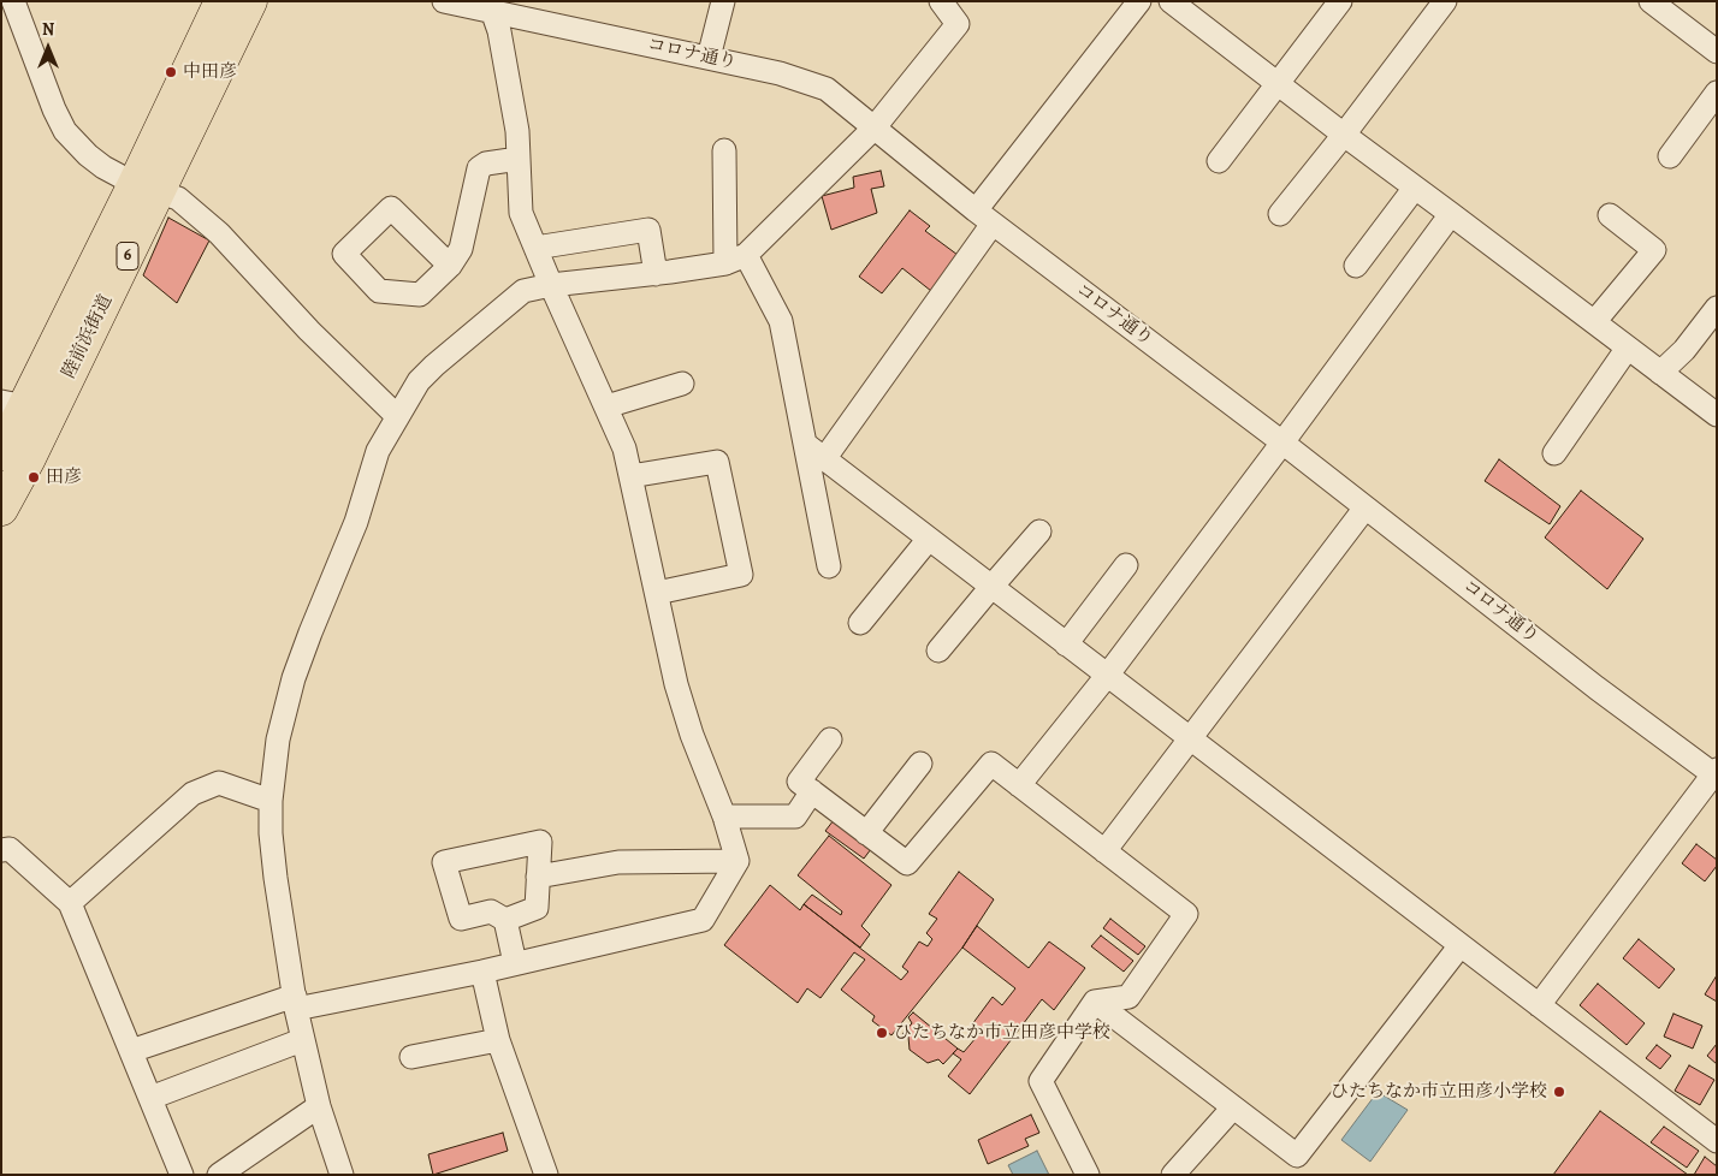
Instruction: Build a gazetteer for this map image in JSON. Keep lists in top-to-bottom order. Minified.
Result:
{"streets":{"highway":["6","陸前浜街道"],"street":["コロナ通り"]},"places":["中田彦","田彦","ひたちなか市立田彦中学校","ひたちなか市立田彦小学校"],"north":"top"}
